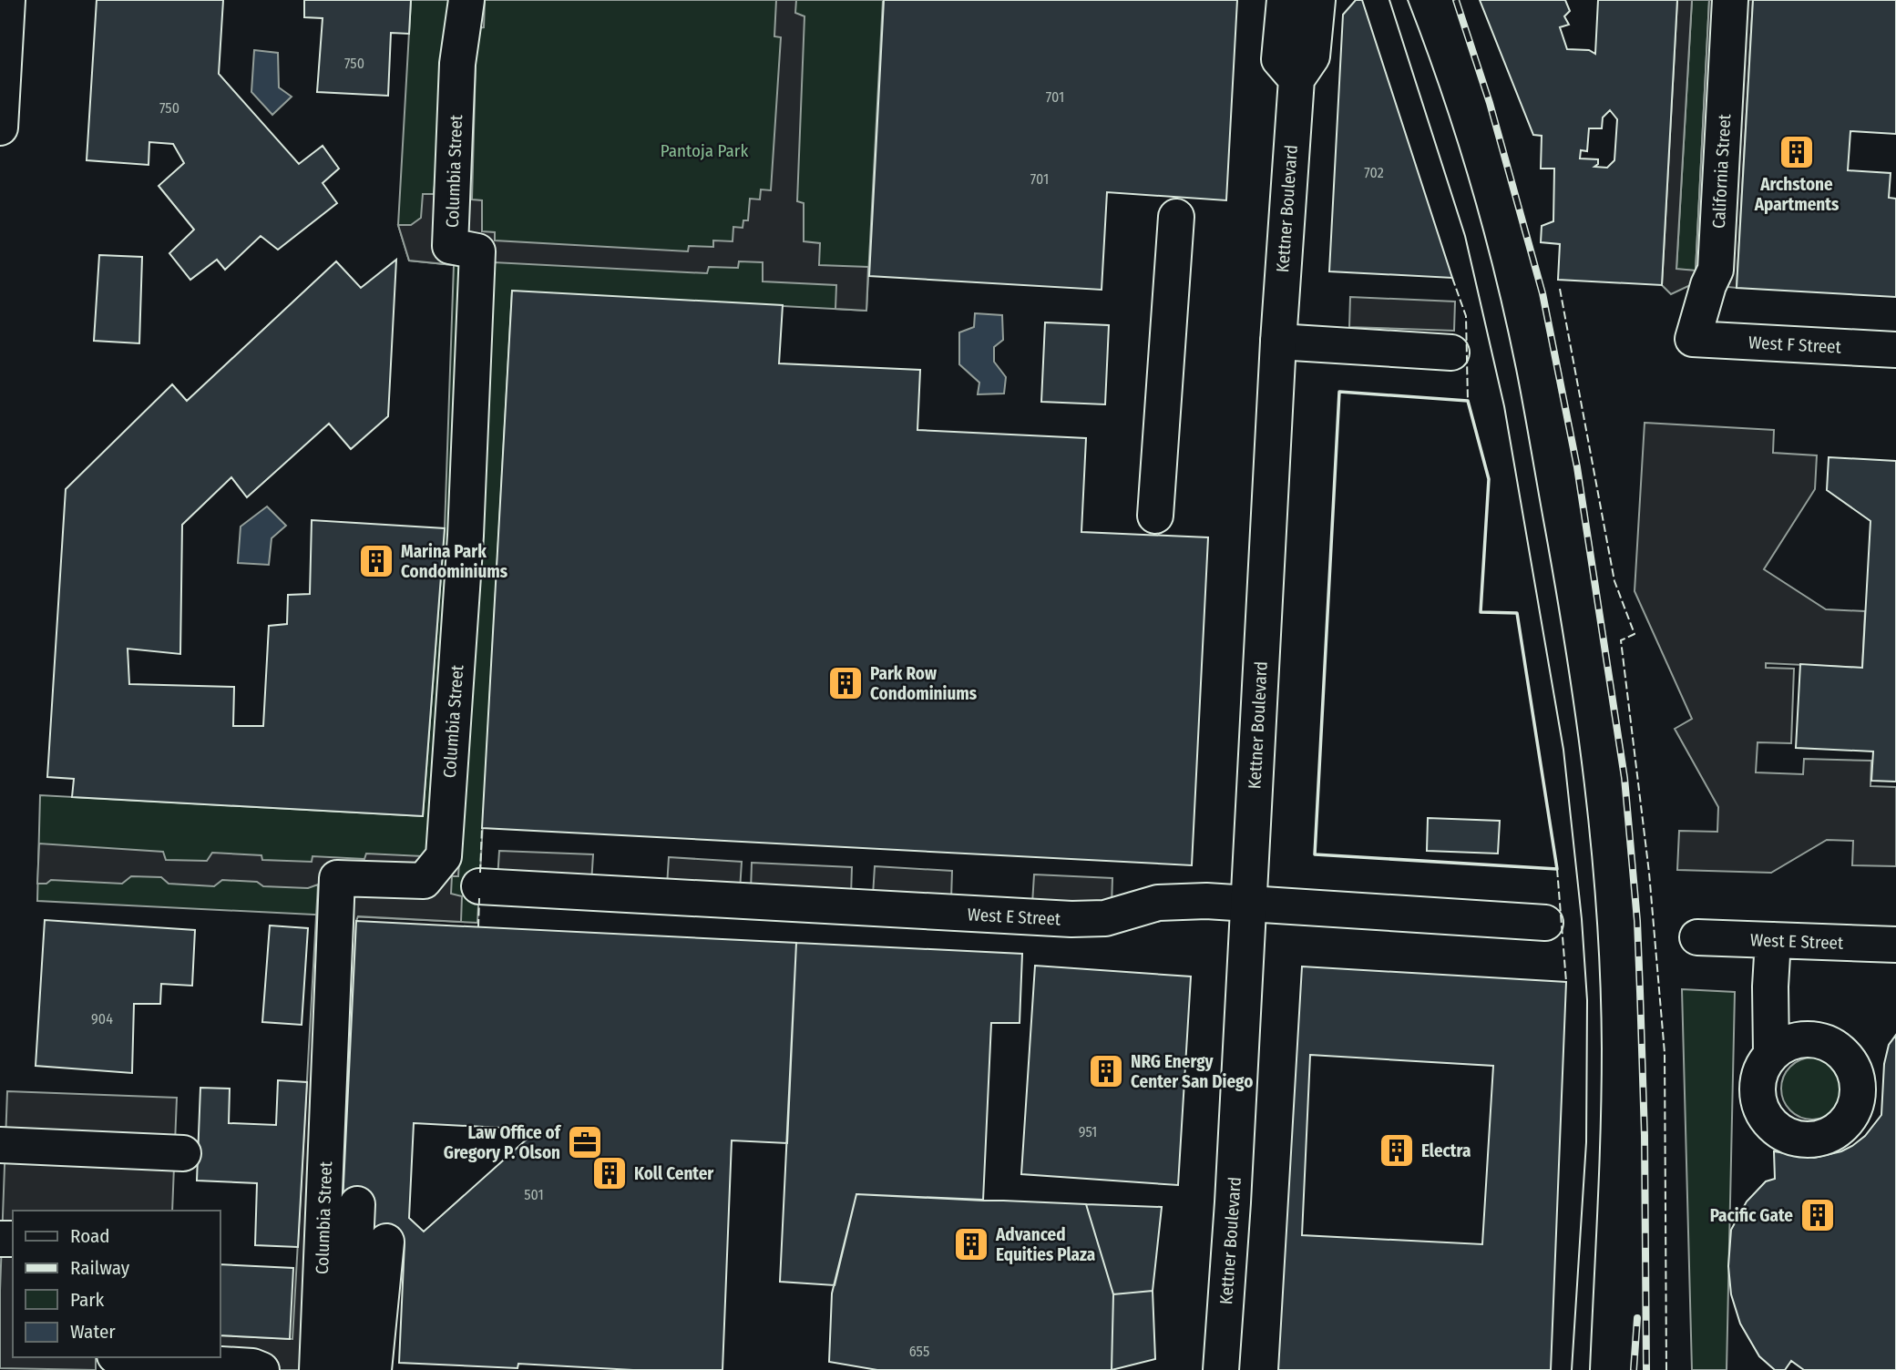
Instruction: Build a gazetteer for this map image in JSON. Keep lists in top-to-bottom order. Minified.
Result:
{"streets":{"street":["Columbia Street","California Street","Kettner Boulevard","West F Street","West E Street"]},"crossings":[["California Street","West F Street"],["Kettner Boulevard","West E Street"]],"parks":["Pantoja Park"],"places":{"building":["Archstone Apartments","Marina Park Condominiums","Park Row Condominiums","NRG Energy Center San Diego","Electra","Koll Center","Pacific Gate","Advanced Equities Plaza"],"office":["Law Office of Gregory P. Olson"]},"house_numbers":["750","701","750","702","701","904","951","501","655"],"legend":["Road","Railway","Park","Water"]}
